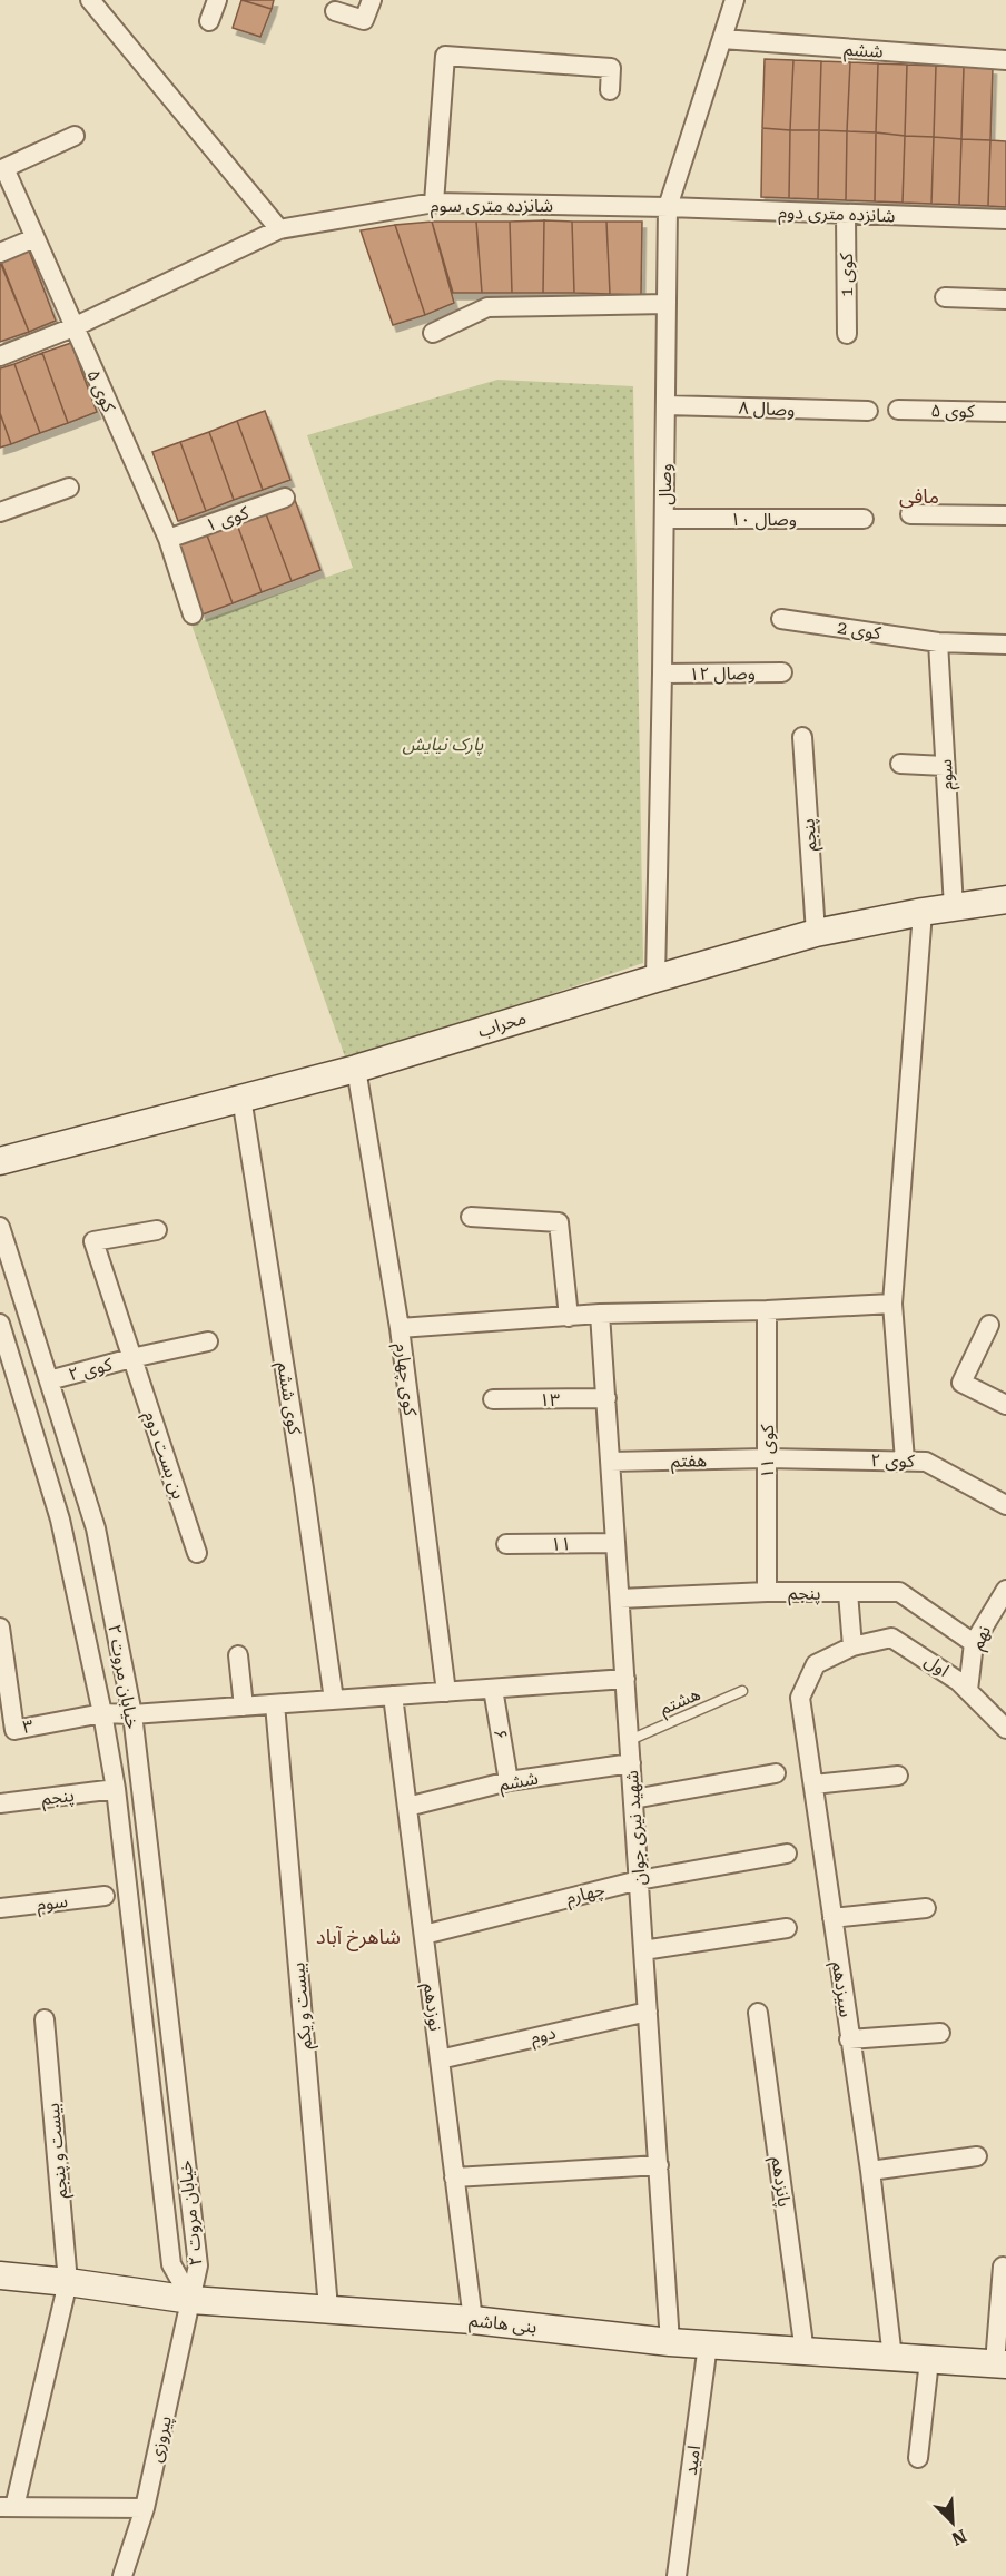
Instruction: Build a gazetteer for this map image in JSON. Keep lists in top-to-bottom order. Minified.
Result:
{"streets":{"street":["ششم","شانزده متری سوم","شانزده متری دوم","کوی 1","کوی ۵","وصال ۸","وصال","کوی ۱","وصال ۱۰","کوی 2","وصال ۱۲","سوم","پنجم","محراب","کوی ۲","کوی چهارم","کوی ششم","۱۳","کوی ۱۱","بن بست دوم","هفتم","۱۱","نهم","اول","خیابان مروت ۲","۳","۶","شهید نیری جوان","چهارم","سیزدهم","بیست و یکم","نوزدهم","دوم","بیست و پنجم","پانزدهم","بنی هاشم","پیروزی","امید"],"lane":["هشتم"]},"crossings":[["ششم","وصال"],["ششم","۶"],["ششم","شهید نیری جوان"],["ششم","نوزدهم"],["شانزده متری سوم","شانزده متری دوم"],["شانزده متری سوم","کوی ۵"],["شانزده متری سوم","وصال"],["شانزده متری دوم","کوی 1"],["شانزده متری دوم","وصال"],["کوی ۵","کوی ۱"],["وصال ۸","وصال"],["وصال","وصال ۱۰"],["وصال","وصال ۱۲"],["وصال","محراب"],["کوی 2","سوم"],["سوم","محراب"],["پنجم","محراب"],["پنجم","کوی ۱۱"],["پنجم","نهم"],["پنجم","خیابان مروت ۲"],["پنجم","شهید نیری جوان"],["محراب","کوی چهارم"],["محراب","کوی ششم"],["کوی ۲","کوی ۱۱"],["کوی ۲","بن بست دوم"],["کوی ۲","هفتم"],["کوی ۲","خیابان مروت ۲"],["۱۳","شهید نیری جوان"],["کوی ۱۱","هفتم"],["هفتم","شهید نیری جوان"],["۱۱","شهید نیری جوان"],["نهم","اول"],["اول","سیزدهم"],["خیابان مروت ۲","۳"],["خیابان مروت ۲","بنی هاشم"],["خیابان مروت ۲","پیروزی"],["هشتم","شهید نیری جوان"],["شهید نیری جوان","چهارم"],["شهید نیری جوان","دوم"],["شهید نیری جوان","بنی هاشم"],["چهارم","نوزدهم"],["سیزدهم","بنی هاشم"],["بیست و یکم","بنی هاشم"],["نوزدهم","دوم"],["نوزدهم","بنی هاشم"],["بیست و پنجم","بنی هاشم"],["پانزدهم","بنی هاشم"],["بنی هاشم","پیروزی"],["بنی هاشم","امید"]],"districts":["مافی","شاهرخ آباد"],"parks":["پارک نیایش"],"north":"bottom right"}
